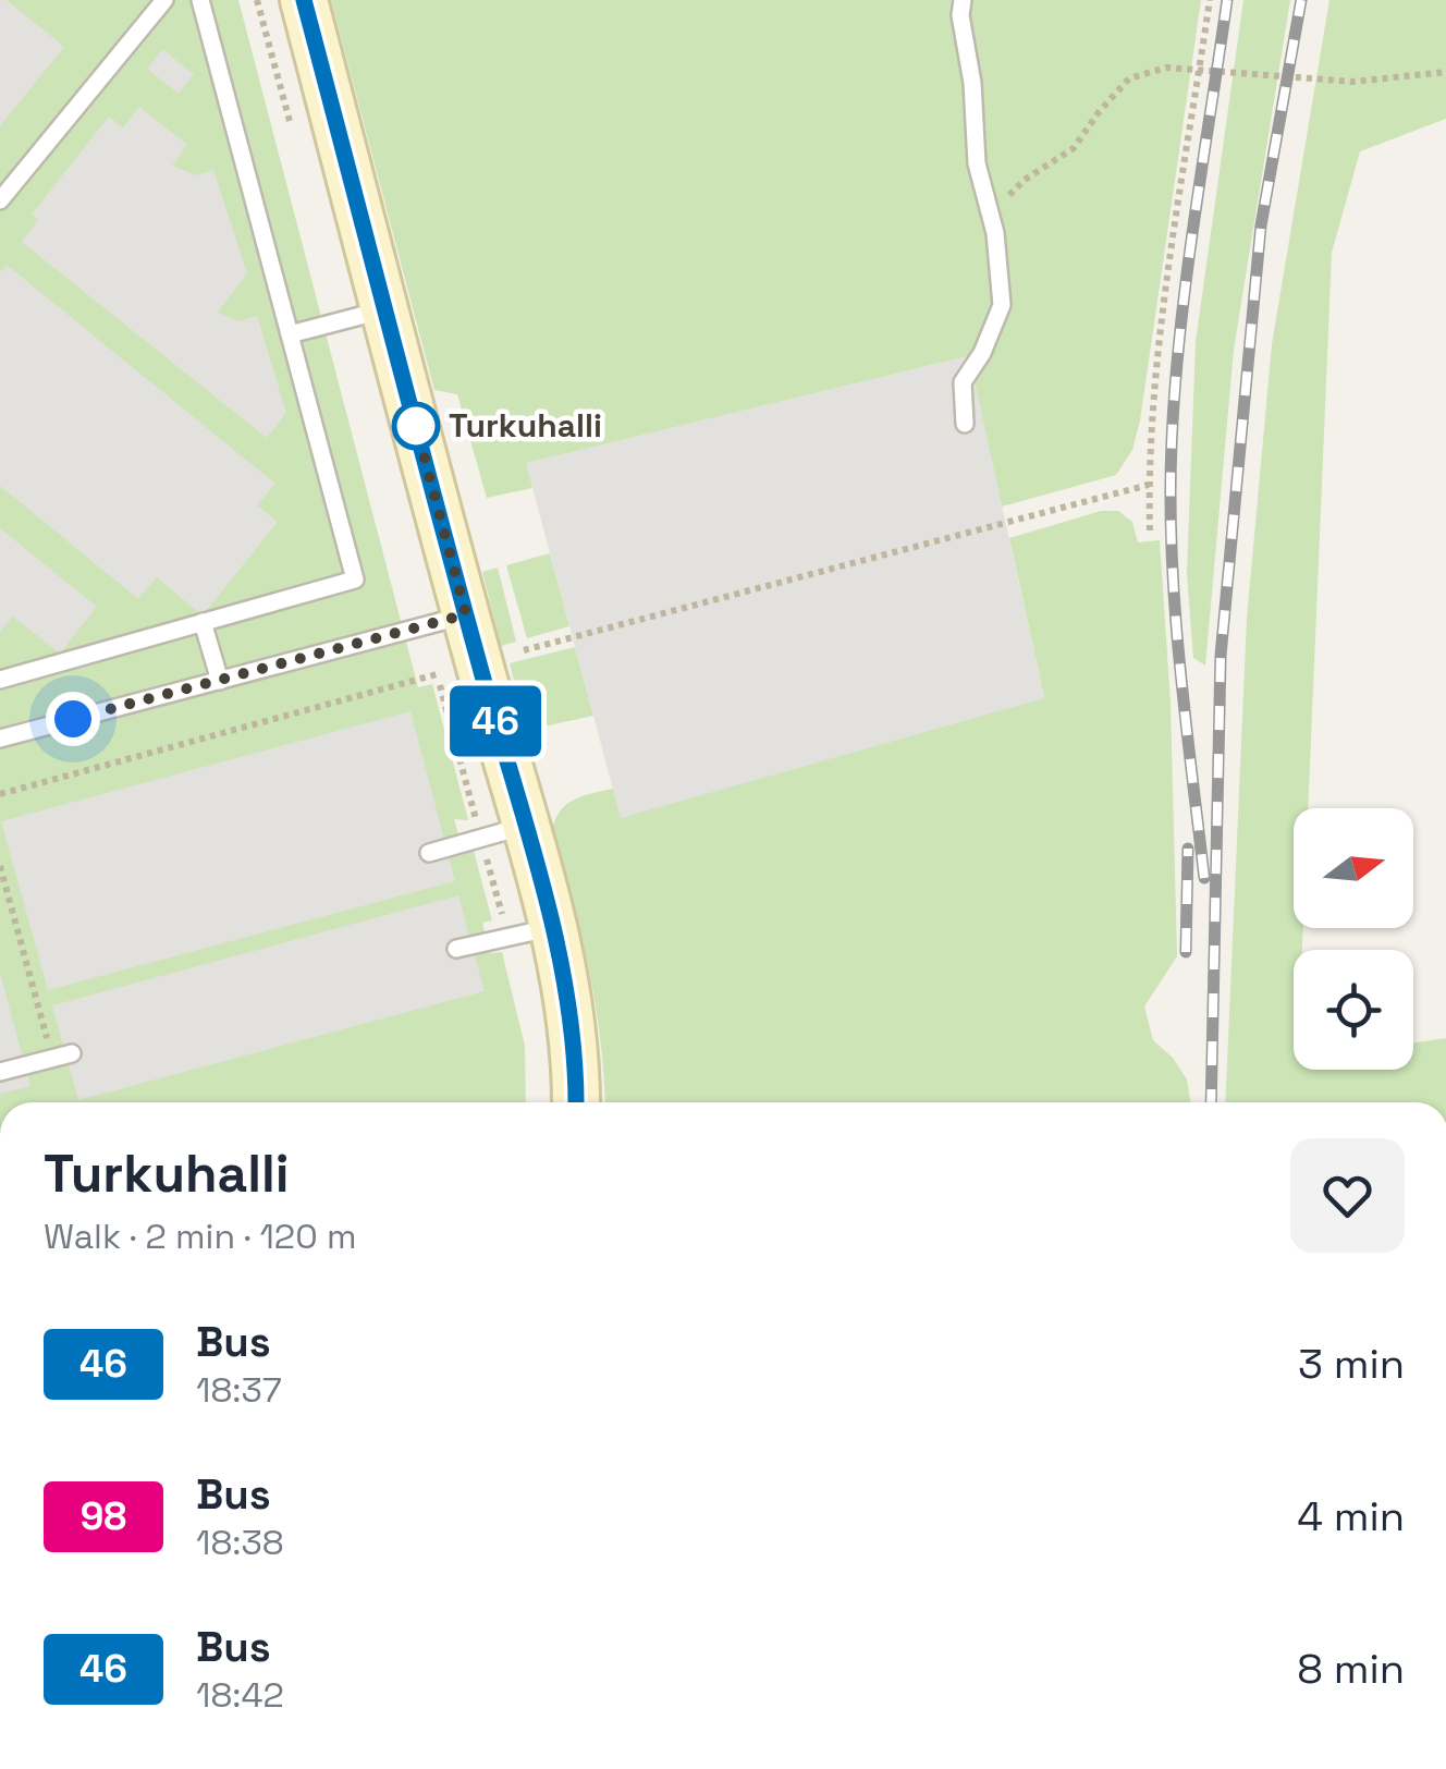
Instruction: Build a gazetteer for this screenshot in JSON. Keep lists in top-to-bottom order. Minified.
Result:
{"places":["Turkuhalli"],"lines":["bus line 46"],"north":"right","page":{"on_map":"46","heading":["Turkuhalli","Walk · 2 min · 120 m"],"list":[{"mark":"46","name":"Bus","note":"18:37","value":"3 min"},{"mark":"98","name":"Bus","note":"18:38","value":"4 min"},{"mark":"46","name":"Bus","note":"18:42","value":"8 min"}]}}
